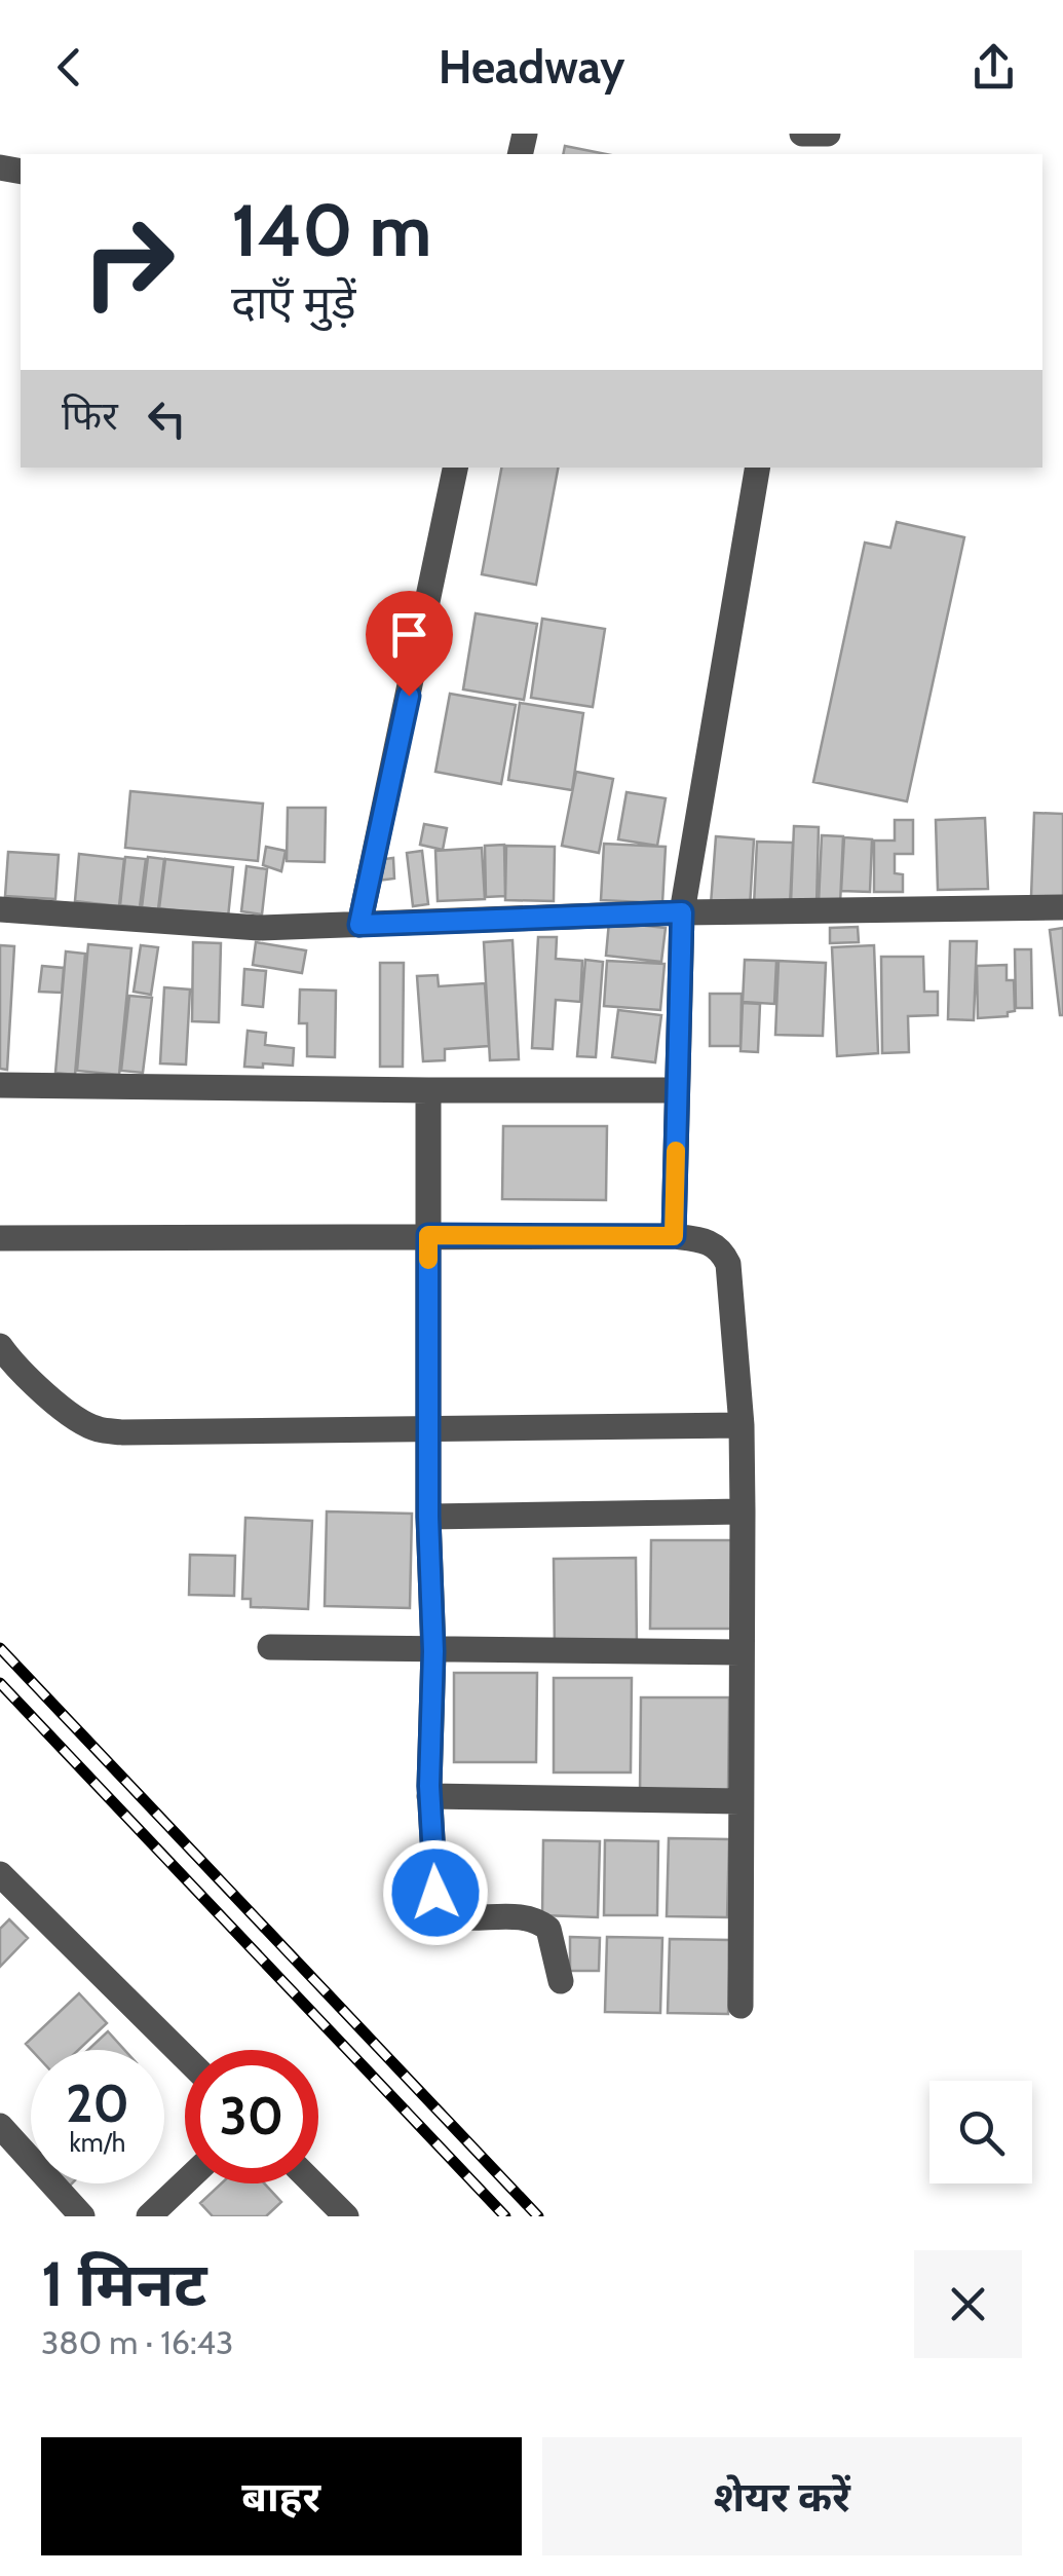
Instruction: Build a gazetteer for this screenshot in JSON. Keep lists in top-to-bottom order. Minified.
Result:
{"page":{"header":"Headway","turn":["140 m","दाएँ मुड़ें"],"then":"फिर","speed":"20 km/h","limit":"30","heading":["1 मिनट","380 m · 16:43"],"buttons":["बाहर","शेयर करें"]}}
